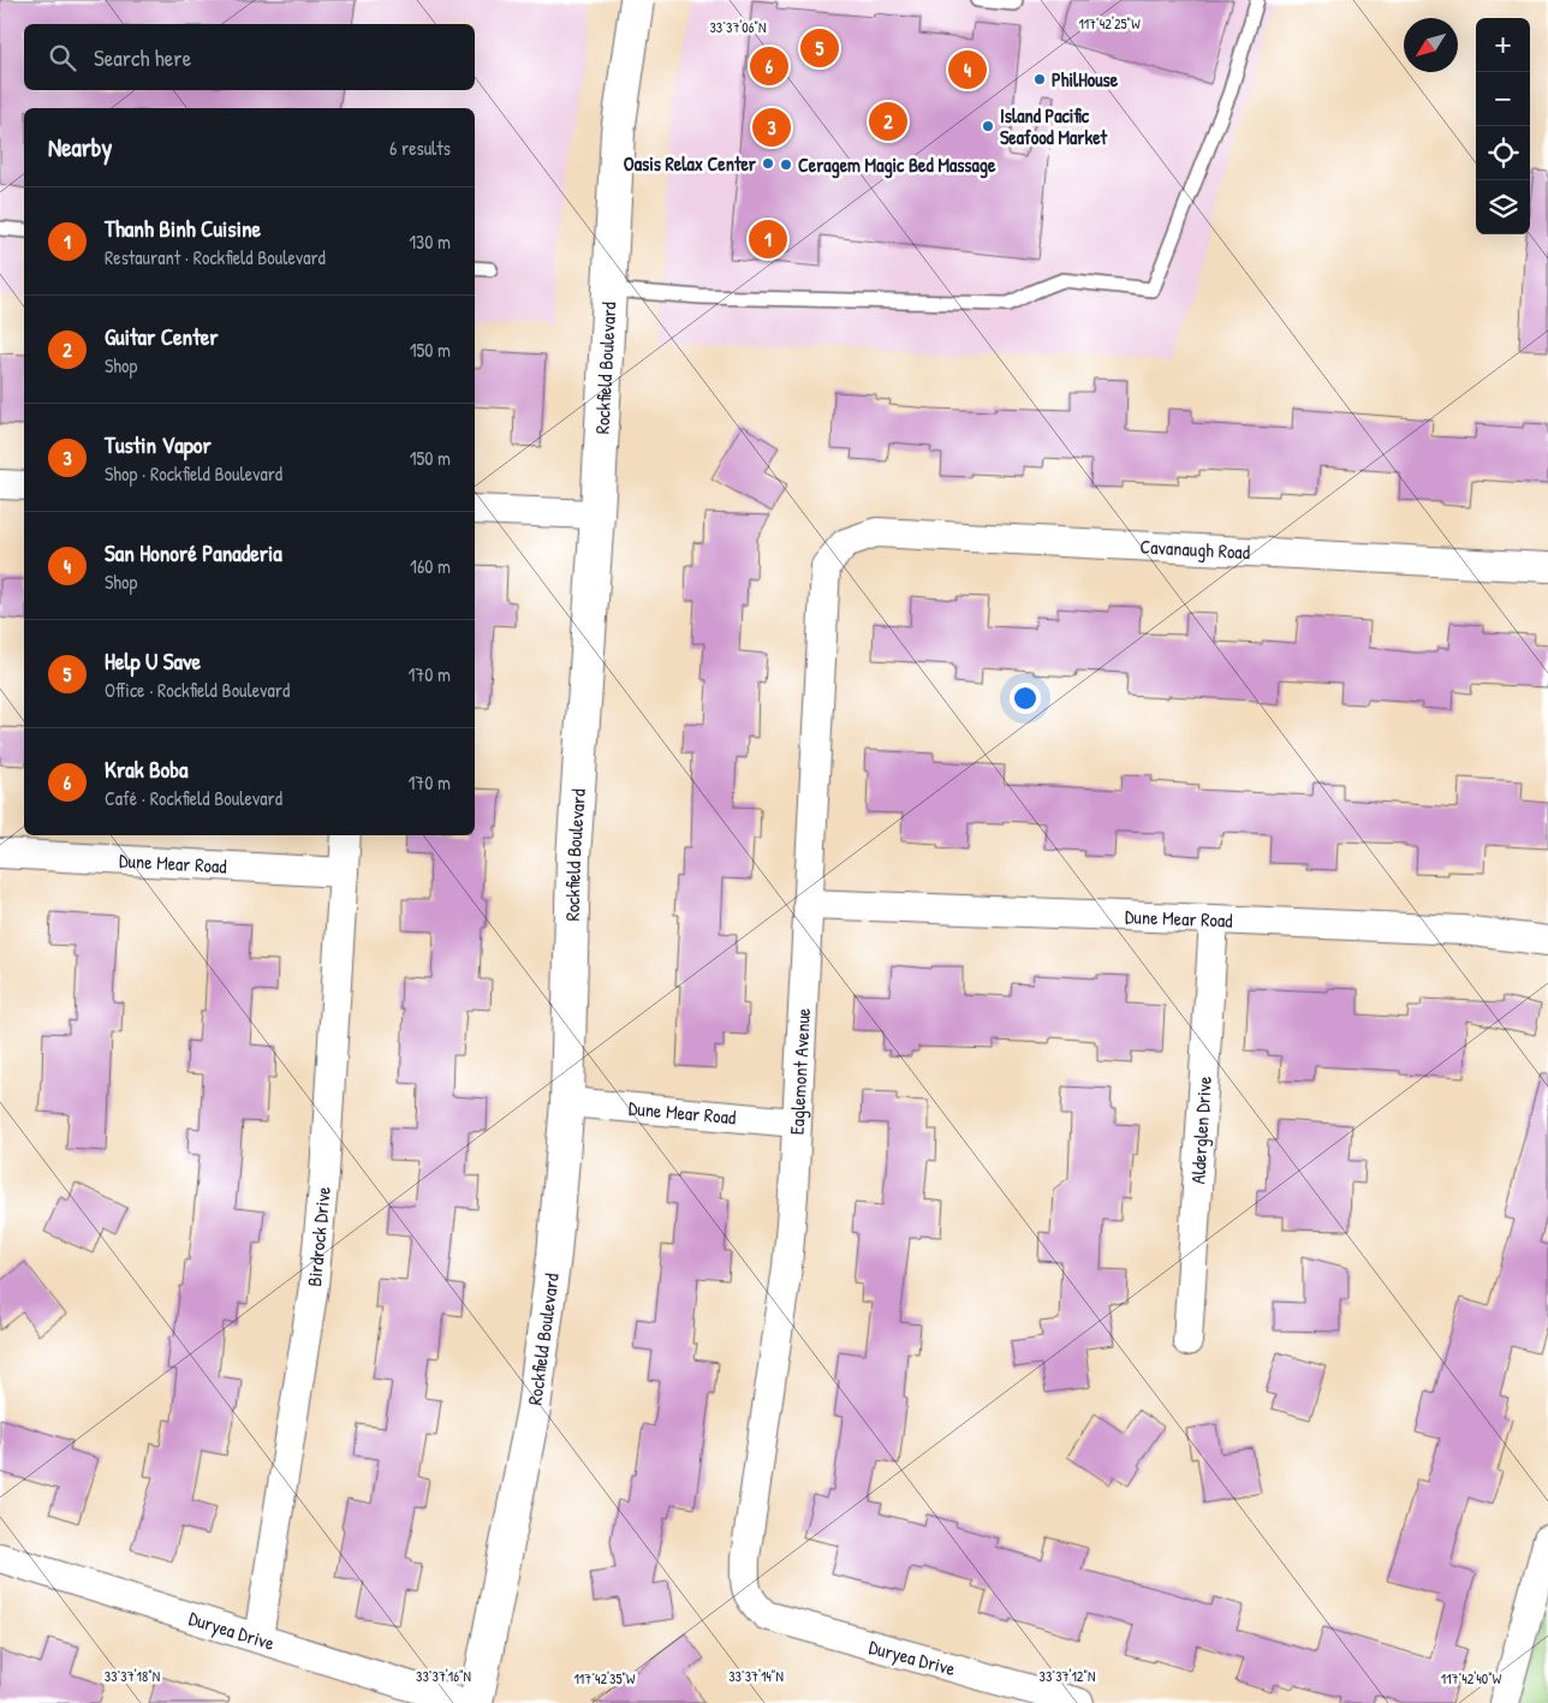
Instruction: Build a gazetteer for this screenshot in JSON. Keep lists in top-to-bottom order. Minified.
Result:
{"streets":{"main road":["Rockfield Boulevard"],"street":["Cavanaugh Road","Dune Mear Road","Eaglemont Avenue","Alderglen Drive","Birdrock Drive","Duryea Drive"]},"crossings":[["Rockfield Boulevard","Dune Mear Road"],["Cavanaugh Road","Eaglemont Avenue"],["Dune Mear Road","Eaglemont Avenue"],["Dune Mear Road","Alderglen Drive"],["Dune Mear Road","Birdrock Drive"],["Eaglemont Avenue","Duryea Drive"],["Birdrock Drive","Duryea Drive"]],"places":["PhilHouse","Island Pacific Seafood Market","Oasis Relax Center","Ceragem Magic Bed Massage"],"north":"bottom left","page":{"map_buttons":["+","−"],"search":"Search here","pins":["5","6","4","2","3","1"],"heading":["Nearby","6 results"],"list":[{"mark":"1","name":"Thanh Binh Cuisine","note":"Restaurant · Rockfield Boulevard","value":"130 m"},{"mark":"2","name":"Guitar Center","note":"Shop","value":"150 m"},{"mark":"3","name":"Tustin Vapor","note":"Shop · Rockfield Boulevard","value":"150 m"},{"mark":"4","name":"San Honoré Panaderia","note":"Shop","value":"160 m"},{"mark":"5","name":"Help U Save","note":"Office · Rockfield Boulevard","value":"170 m"},{"mark":"6","name":"Krak Boba","note":"Café · Rockfield Boulevard","value":"170 m"}]},"coordinates":["117°42'25\"W","33°37'06\"N","33°37'18\"N","33°37'16\"N","33°37'14\"N","33°37'12\"N","117°42'35\"W","117°42'40\"W"]}
